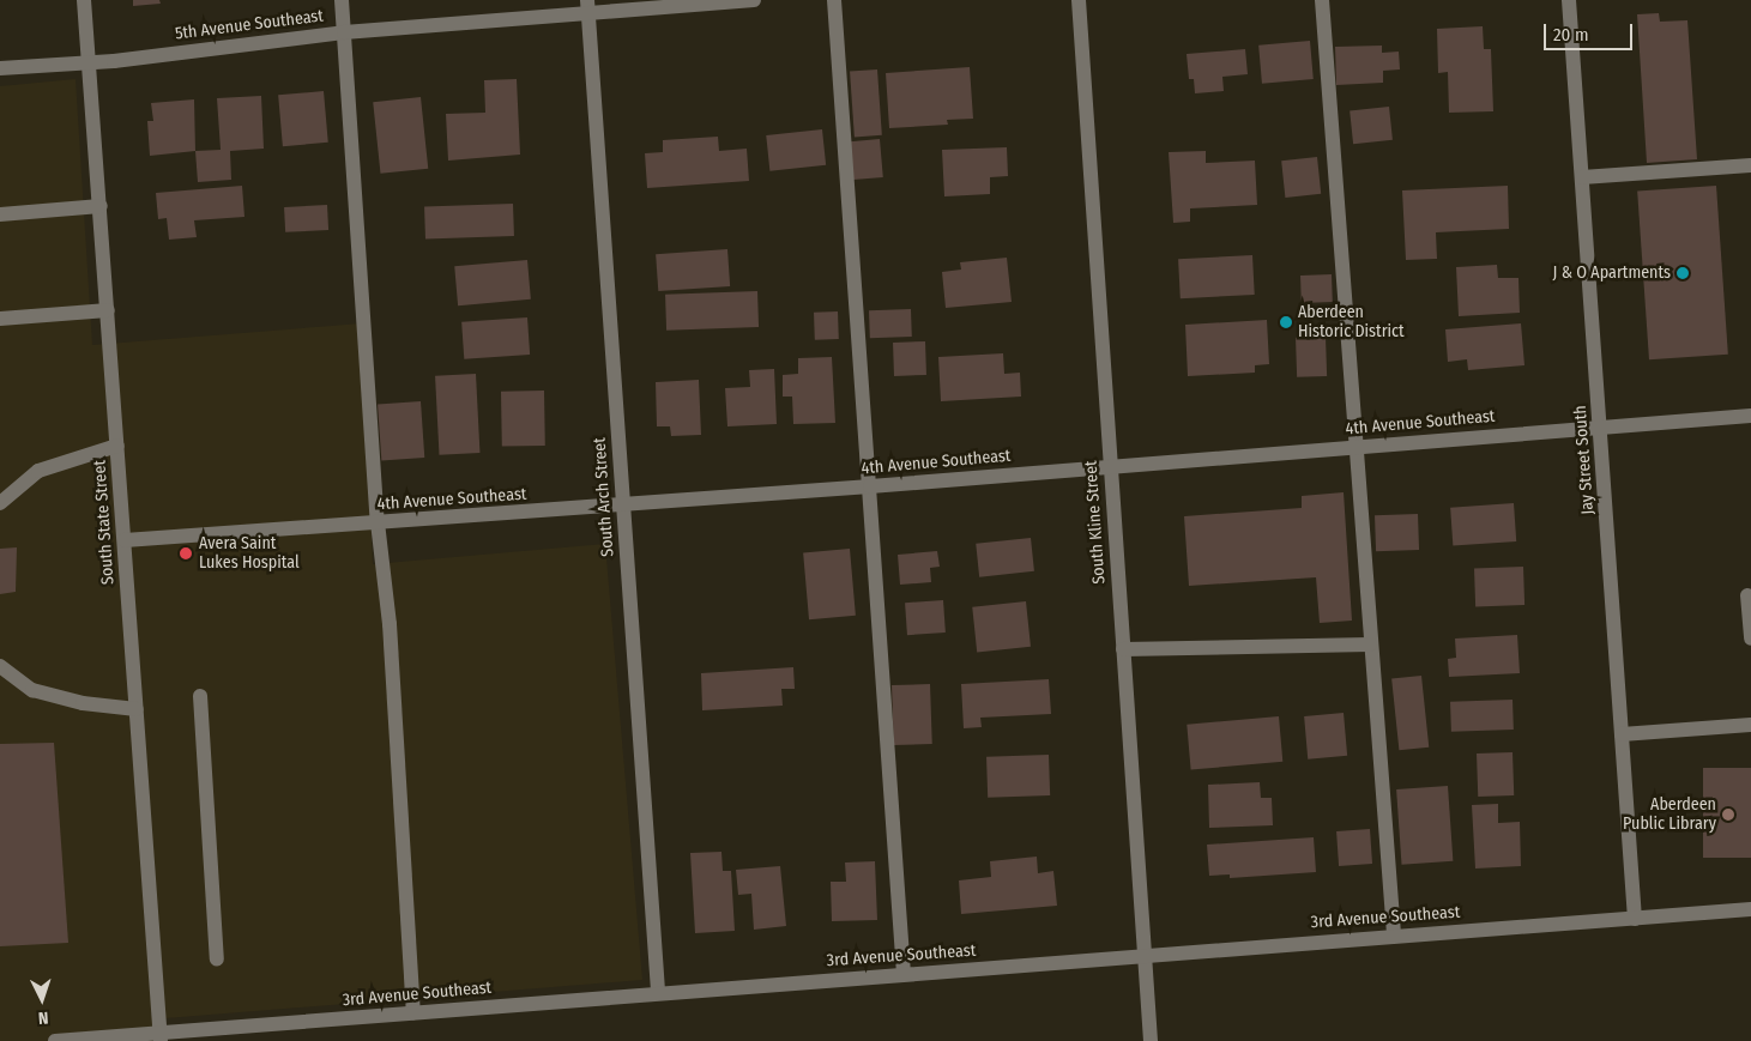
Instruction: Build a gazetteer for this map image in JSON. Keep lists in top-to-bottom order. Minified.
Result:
{"streets":{"street":["5th Avenue Southeast","4th Avenue Southeast","Jay Street South","South Arch Street","South State Street","South Kline Street","3rd Avenue Southeast"]},"crossings":[["5th Avenue Southeast","South Arch Street"],["5th Avenue Southeast","South State Street"],["4th Avenue Southeast","Jay Street South"],["4th Avenue Southeast","South Arch Street"],["4th Avenue Southeast","South State Street"],["4th Avenue Southeast","South Kline Street"],["Jay Street South","3rd Avenue Southeast"],["South Arch Street","3rd Avenue Southeast"],["South State Street","3rd Avenue Southeast"],["South Kline Street","3rd Avenue Southeast"]],"places":["J & O Apartments","Aberdeen Historic District","Avera Saint Lukes Hospital","Aberdeen Public Library"],"scale_bar":"20 m","north":"bottom"}
